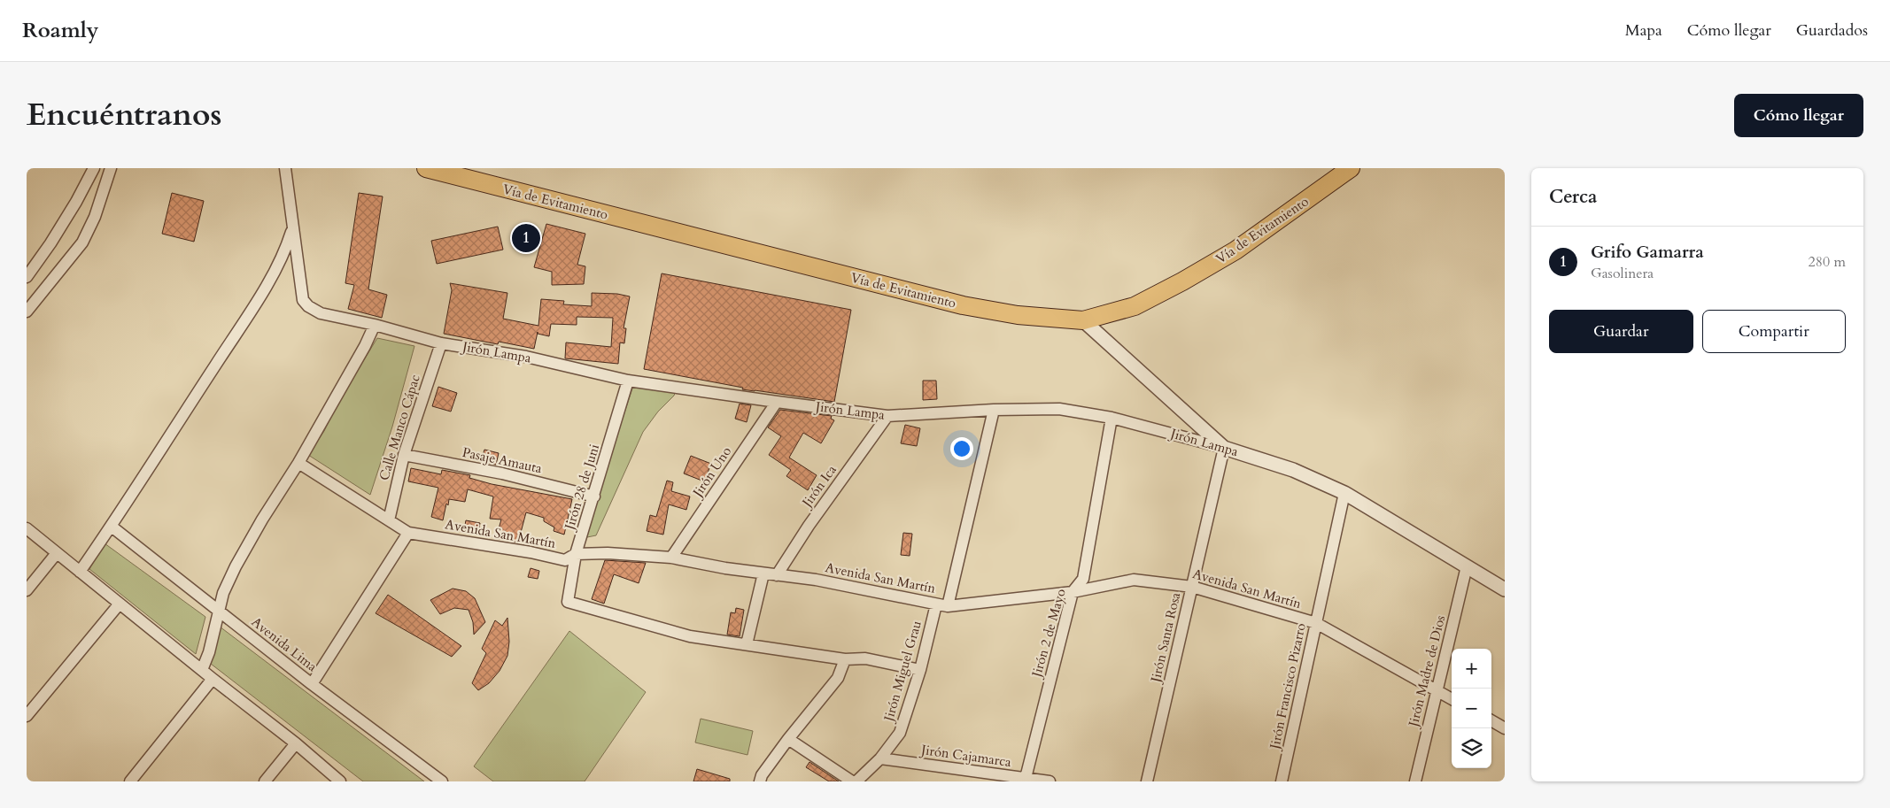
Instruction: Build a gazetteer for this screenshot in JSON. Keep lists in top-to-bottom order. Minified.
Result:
{"streets":{"highway":["Vía de Evitamiento"],"street":["Jirón Lampa","Calle Manco Cápac","Pasaje Amauta","Jirón Uno","Jirón Ica","Jirón 28 de Juni","Avenida San Martín","Jirón 2 de Mayo","Jirón Santa Rosa","Avenida Lima","Jirón Miguel Grau","Jirón Madre de Dios","Jirón Francisco Pizarro","Jirón Cajamarca"]},"crossings":[["Jirón Lampa","Calle Manco Cápac"],["Jirón Lampa","Jirón Uno"],["Jirón Lampa","Jirón Ica"],["Jirón Lampa","Jirón 28 de Juni"],["Jirón Lampa","Jirón 2 de Mayo"],["Jirón Lampa","Jirón Santa Rosa"],["Jirón Lampa","Jirón Madre de Dios"],["Jirón Lampa","Jirón Francisco Pizarro"],["Calle Manco Cápac","Pasaje Amauta"],["Calle Manco Cápac","Avenida San Martín"],["Pasaje Amauta","Jirón 28 de Juni"],["Jirón Uno","Avenida San Martín"],["Jirón Ica","Avenida San Martín"],["Jirón 28 de Juni","Avenida San Martín"],["Avenida San Martín","Jirón 2 de Mayo"],["Avenida San Martín","Jirón Santa Rosa"],["Avenida San Martín","Jirón Miguel Grau"],["Avenida San Martín","Jirón Madre de Dios"],["Avenida San Martín","Jirón Francisco Pizarro"],["Jirón 2 de Mayo","Jirón Cajamarca"],["Jirón Miguel Grau","Jirón Cajamarca"]],"page":{"header":"Roamly","nav":["Mapa","Cómo llegar","Guardados"],"title":"Encuéntranos","buttons":["Cómo llegar",["Guardar","Compartir"]],"heading":"Cerca","pins":"1","list":[{"mark":"1","name":"Grifo Gamarra","note":"Gasolinera","value":"280 m"}],"map_buttons":["+","−"]}}
